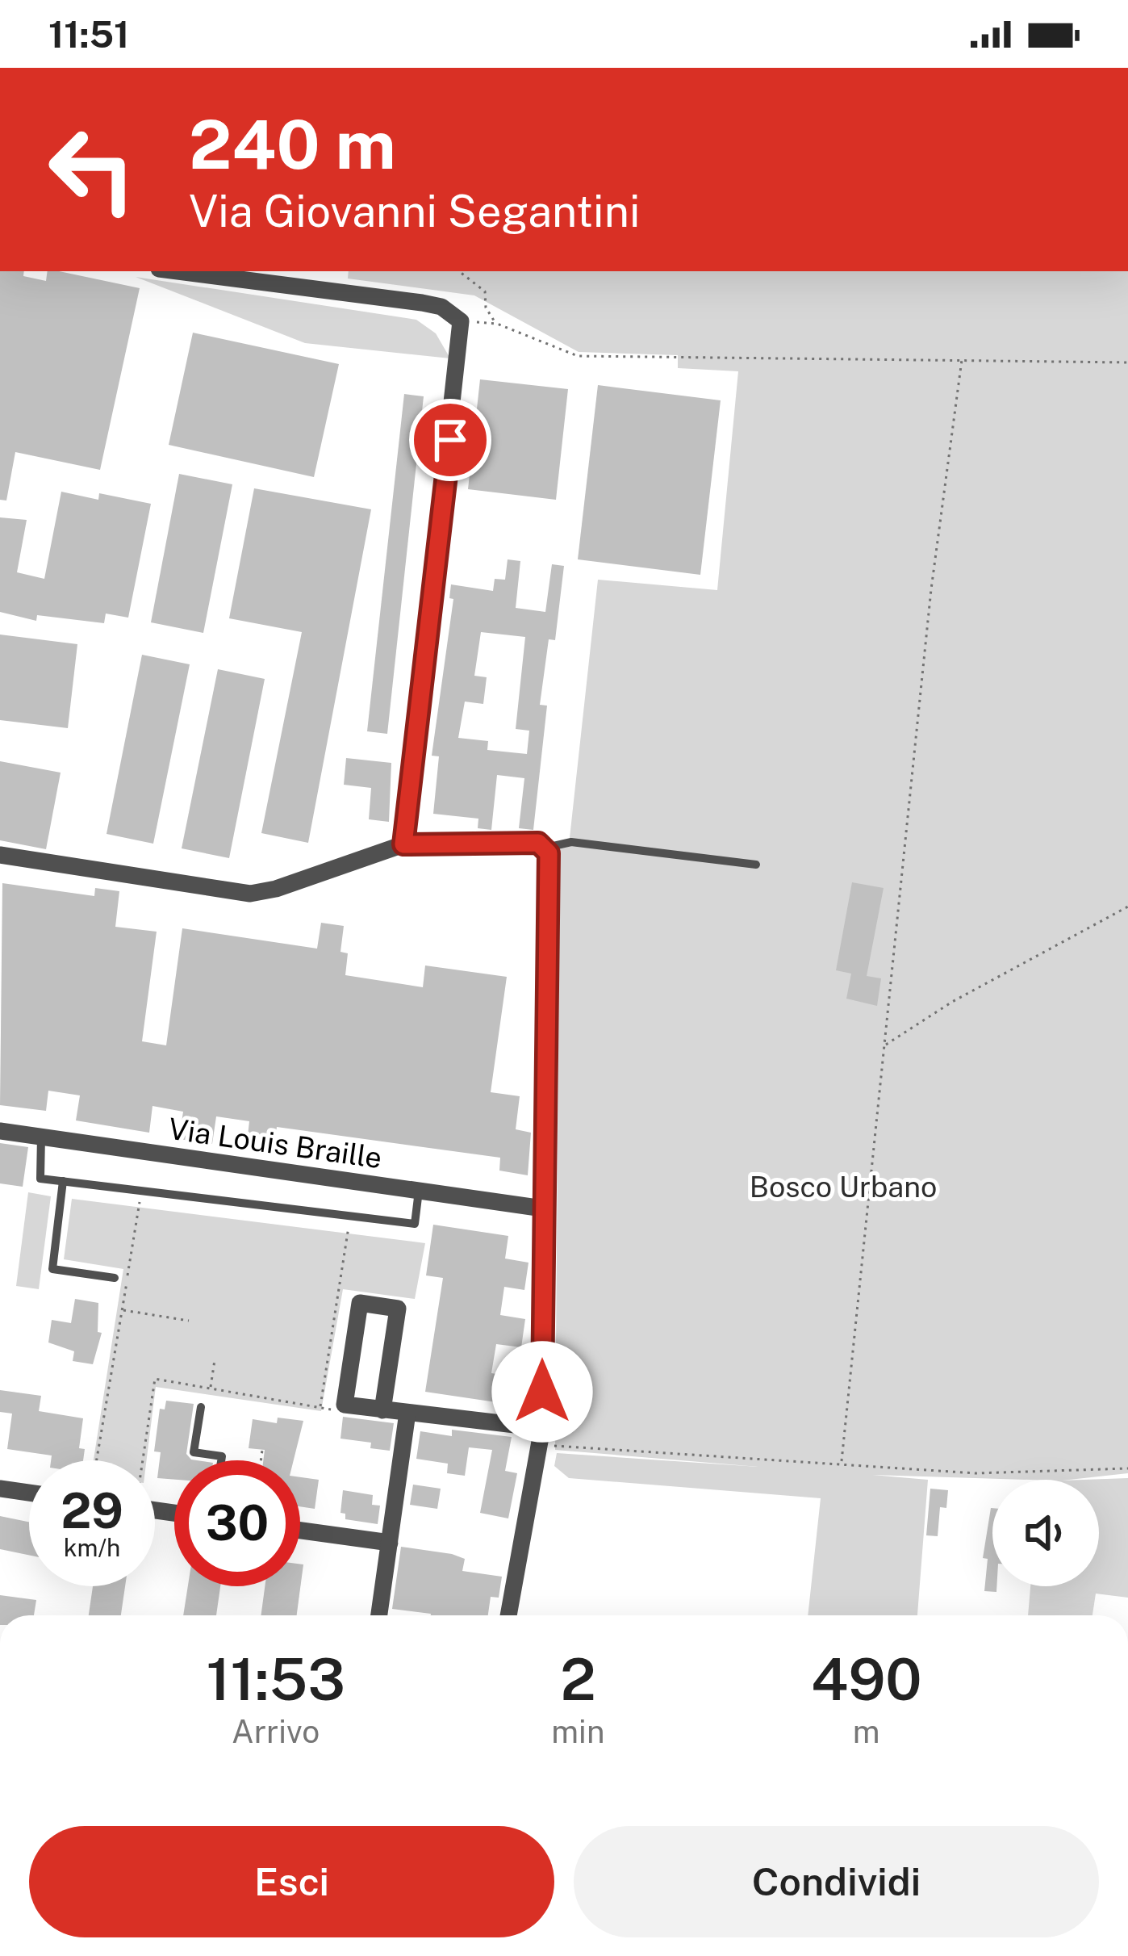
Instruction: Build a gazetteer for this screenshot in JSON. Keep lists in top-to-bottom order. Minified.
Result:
{"streets":{"street":["Via Louis Braille"]},"parks":["Bosco Urbano"],"page":{"status":"11:51","turn":["240 m","Via Giovanni Segantini"],"speed":"29 km/h","limit":"30","eta":["11:53","Arrivo","2","min","490","m"],"buttons":["Esci","Condividi"]}}
